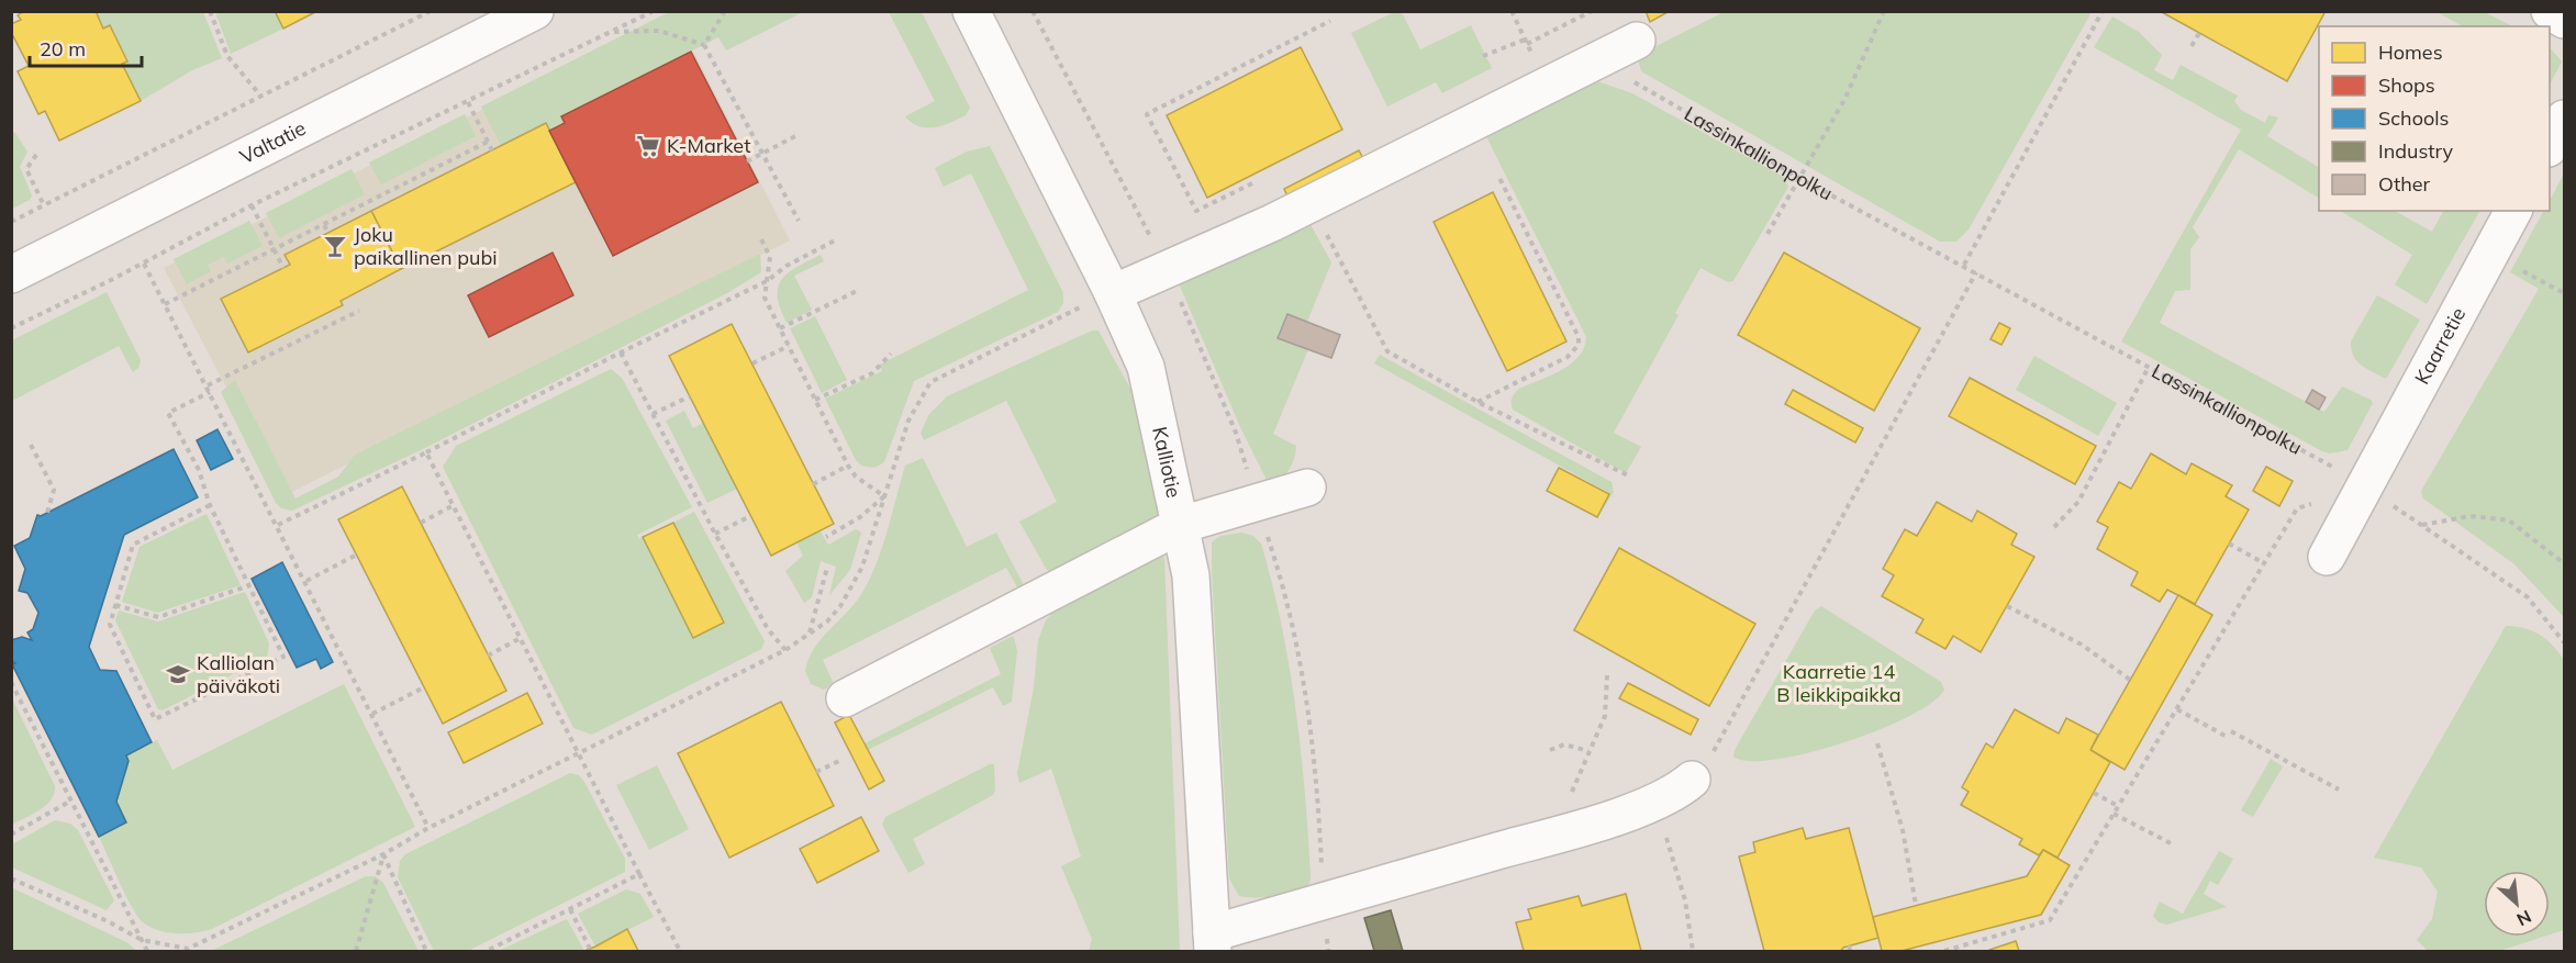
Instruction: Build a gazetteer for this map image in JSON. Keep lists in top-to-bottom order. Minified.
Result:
{"streets":{"street":["Valtatie","Kaarretie","Kalliotie"],"path":["Lassinkallionpolku"]},"crossings":[["Lassinkallionpolku","Kaarretie"]],"parks":["Kaarretie 14 B leikkipaikka"],"places":{"supermarket":["K-Market"],"bar":["Joku paikallinen pubi"],"school or university":["Kalliolan päiväkoti"]},"legend":["Homes","Shops","Schools","Industry","Other"],"scale_bar":"20 m","north":"bottom right"}
